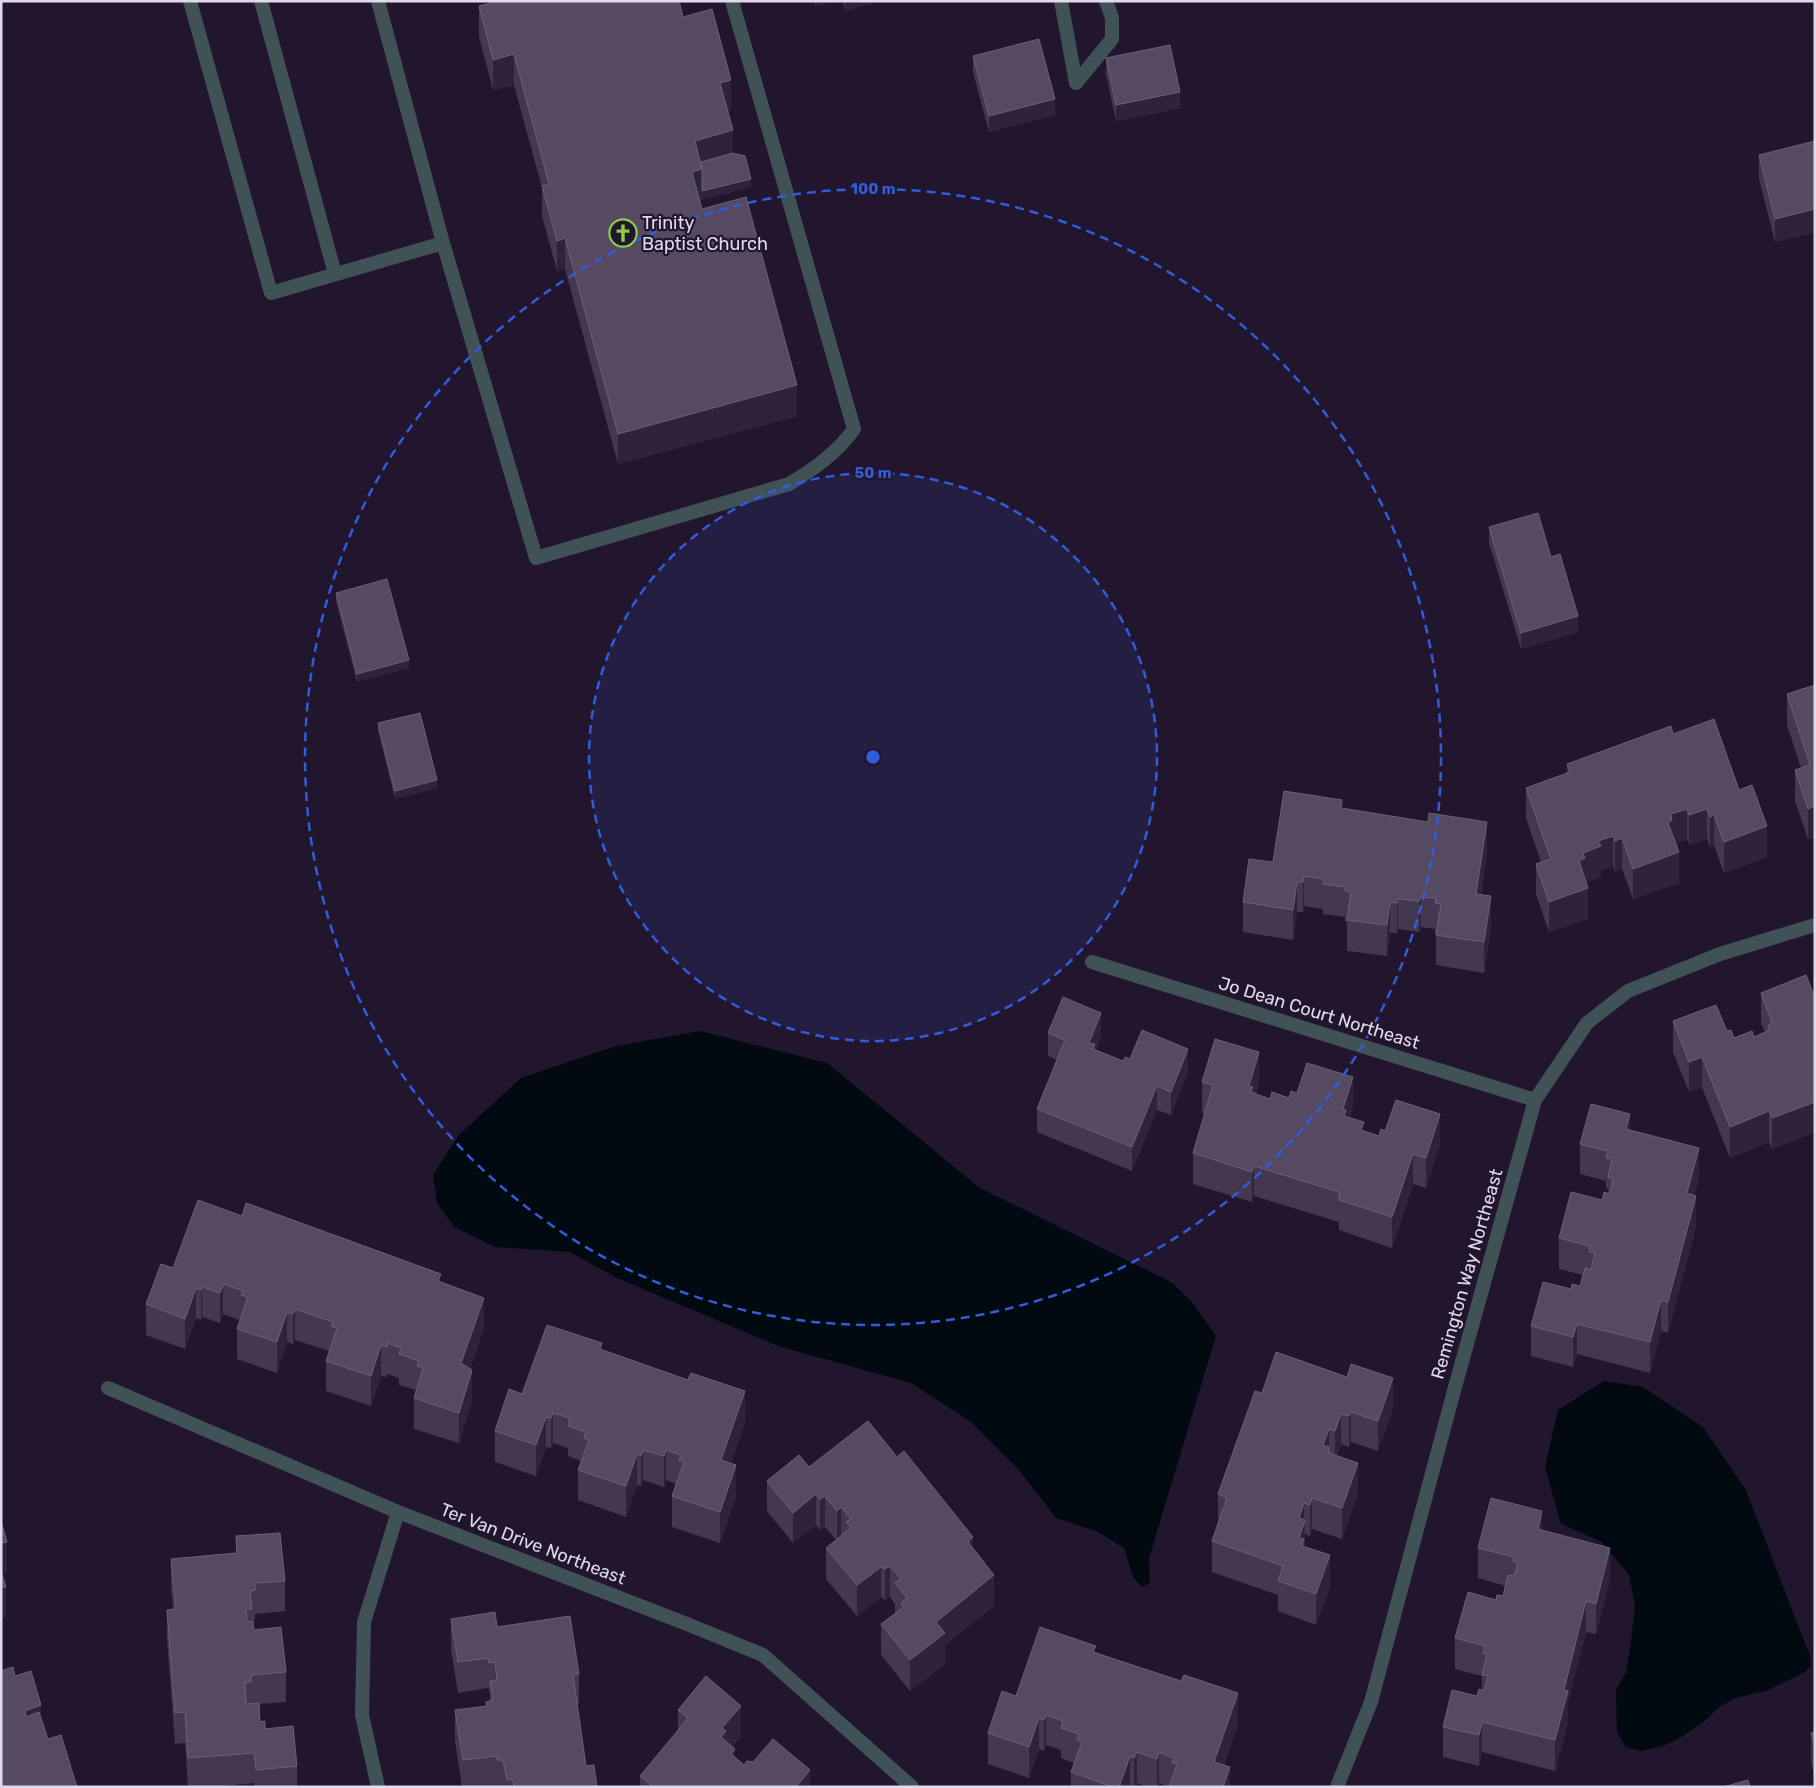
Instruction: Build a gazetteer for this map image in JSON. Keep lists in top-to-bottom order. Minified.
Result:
{"streets":{"street":["Jo Dean Court Northeast","Remington Way Northeast","Ter Van Drive Northeast"]},"crossings":[["Jo Dean Court Northeast","Remington Way Northeast"]],"places":{"church":["Trinity Baptist Church"]},"rings":["100 m","50 m"]}
